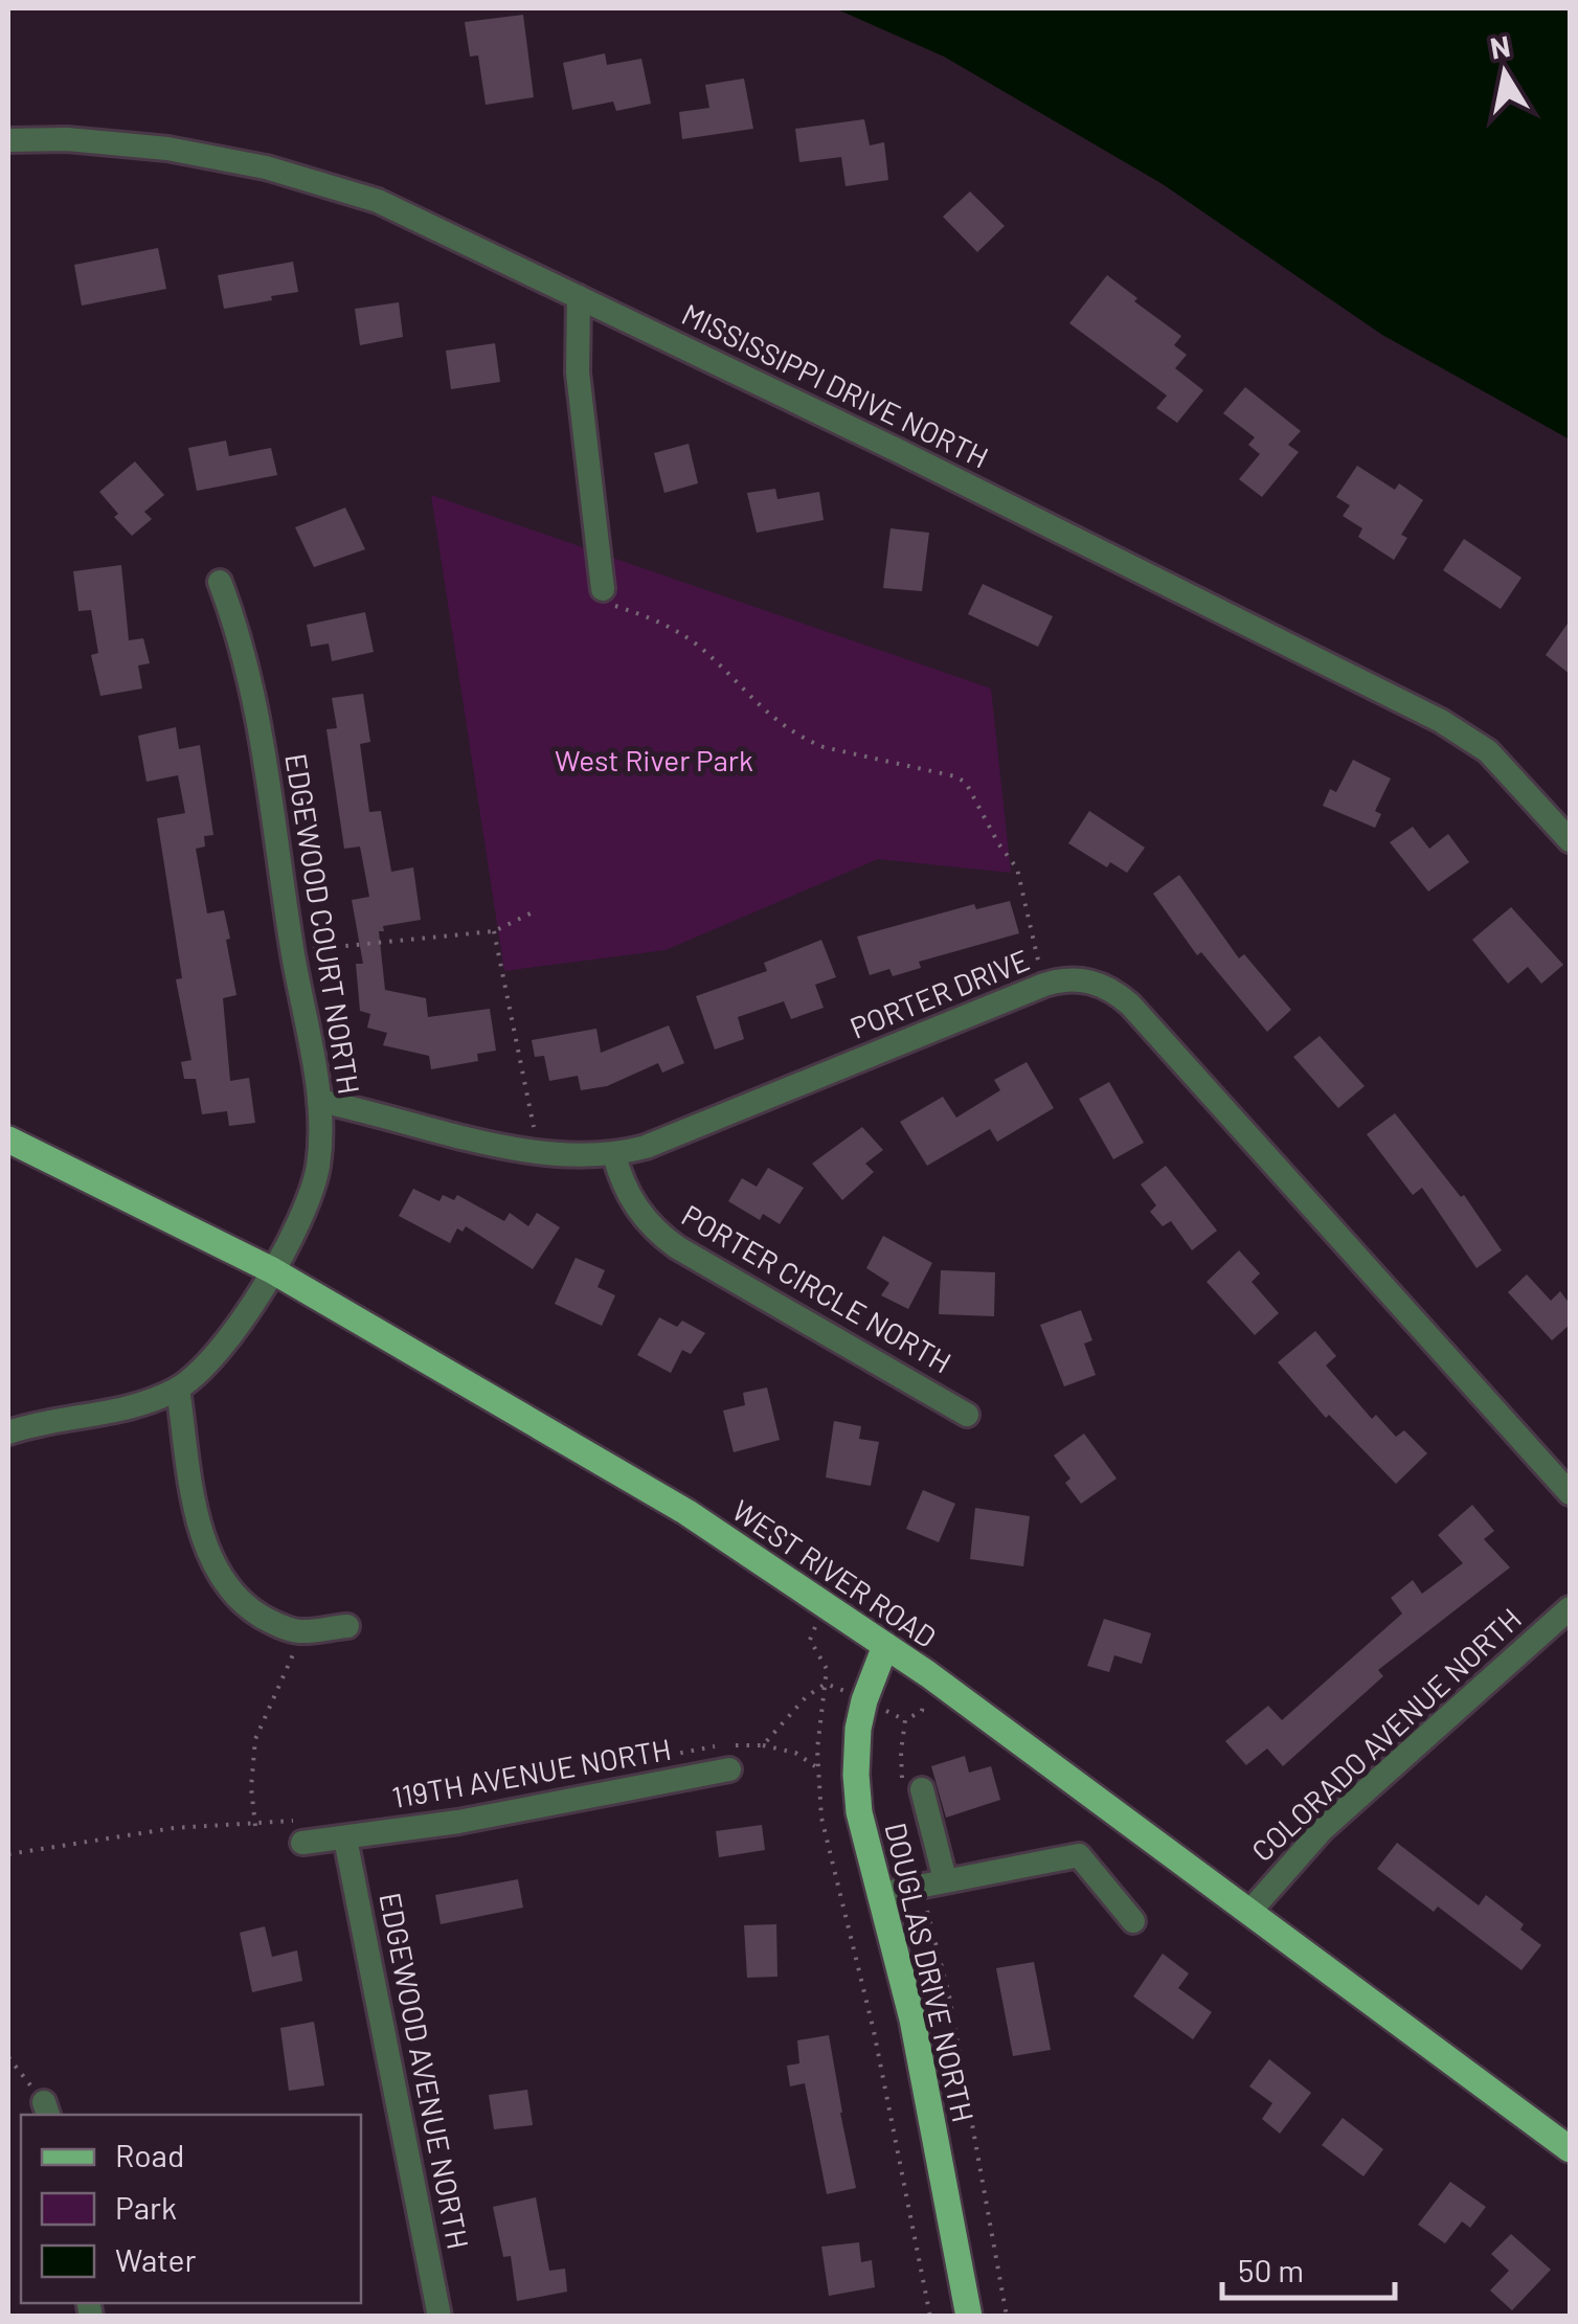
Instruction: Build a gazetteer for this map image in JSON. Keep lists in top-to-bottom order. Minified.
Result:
{"streets":{"main road":["WEST RIVER ROAD","DOUGLAS DRIVE NORTH"],"street":["MISSISSIPPI DRIVE NORTH","EDGEWOOD COURT NORTH","PORTER DRIVE","PORTER CIRCLE NORTH","COLORADO AVENUE NORTH","119TH AVENUE NORTH","EDGEWOOD AVENUE NORTH"]},"crossings":[["EDGEWOOD COURT NORTH","PORTER DRIVE"],["EDGEWOOD COURT NORTH","WEST RIVER ROAD"],["PORTER DRIVE","PORTER CIRCLE NORTH"],["WEST RIVER ROAD","COLORADO AVENUE NORTH"],["WEST RIVER ROAD","DOUGLAS DRIVE NORTH"],["119TH AVENUE NORTH","EDGEWOOD AVENUE NORTH"]],"parks":["West River Park"],"legend":["Road","Park","Water"],"scale_bar":"50 m","north":"top"}
